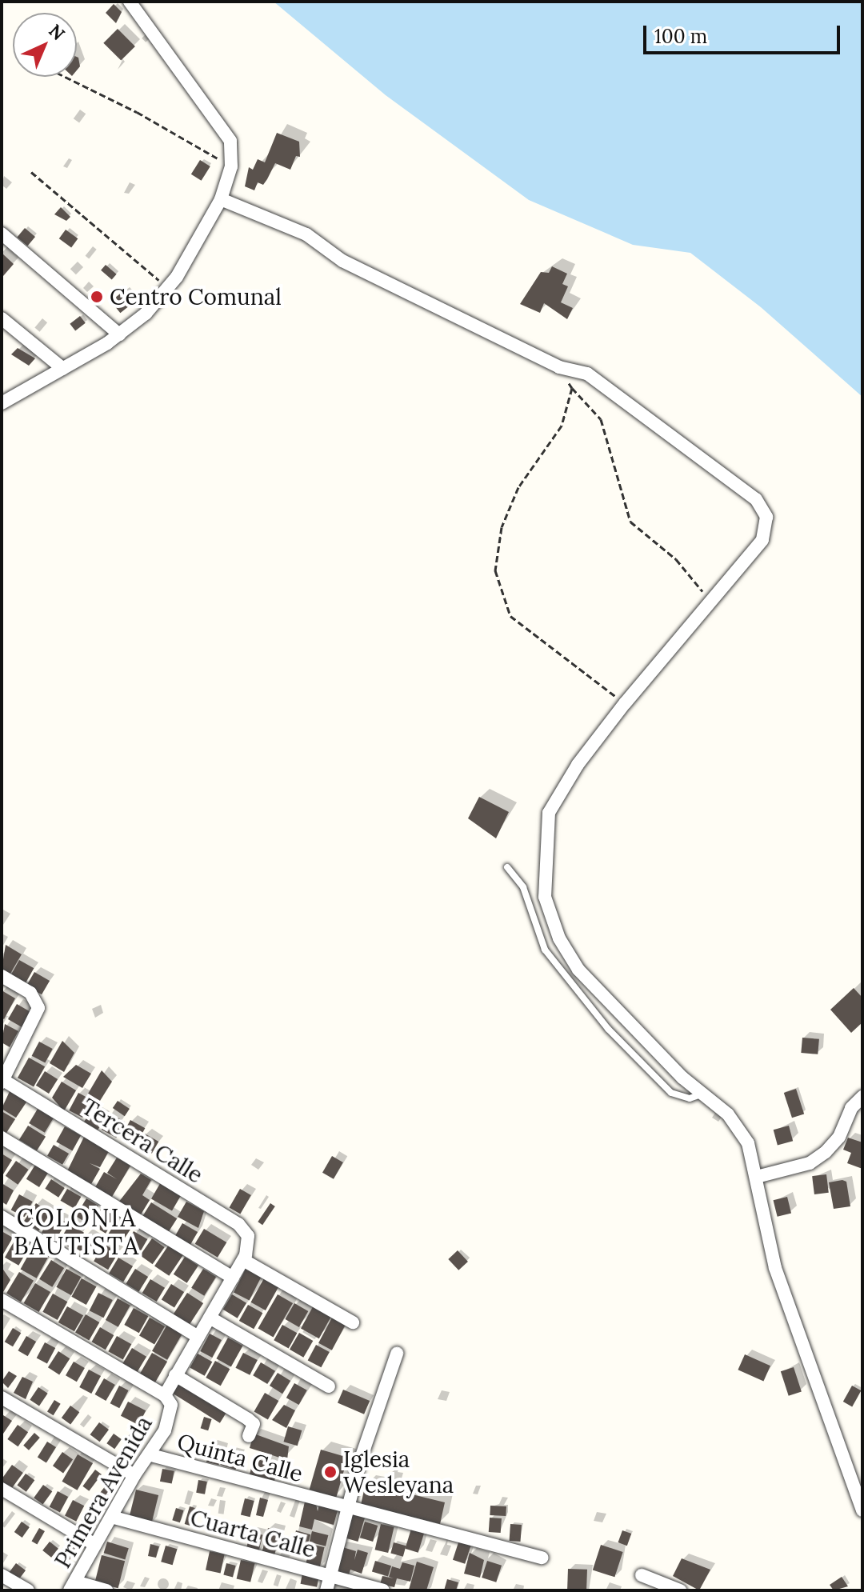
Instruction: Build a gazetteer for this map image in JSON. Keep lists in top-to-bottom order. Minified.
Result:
{"streets":{"street":["Tercera Calle","Quinta Calle","Primera Avenida","Cuarta Calle"]},"crossings":[["Tercera Calle","Primera Avenida"],["Quinta Calle","Primera Avenida"],["Primera Avenida","Cuarta Calle"]],"districts":["COLONIA BAUTISTA"],"places":["Centro Comunal","Iglesia Wesleyana"],"scale_bar":"100 m","north":"top right"}
